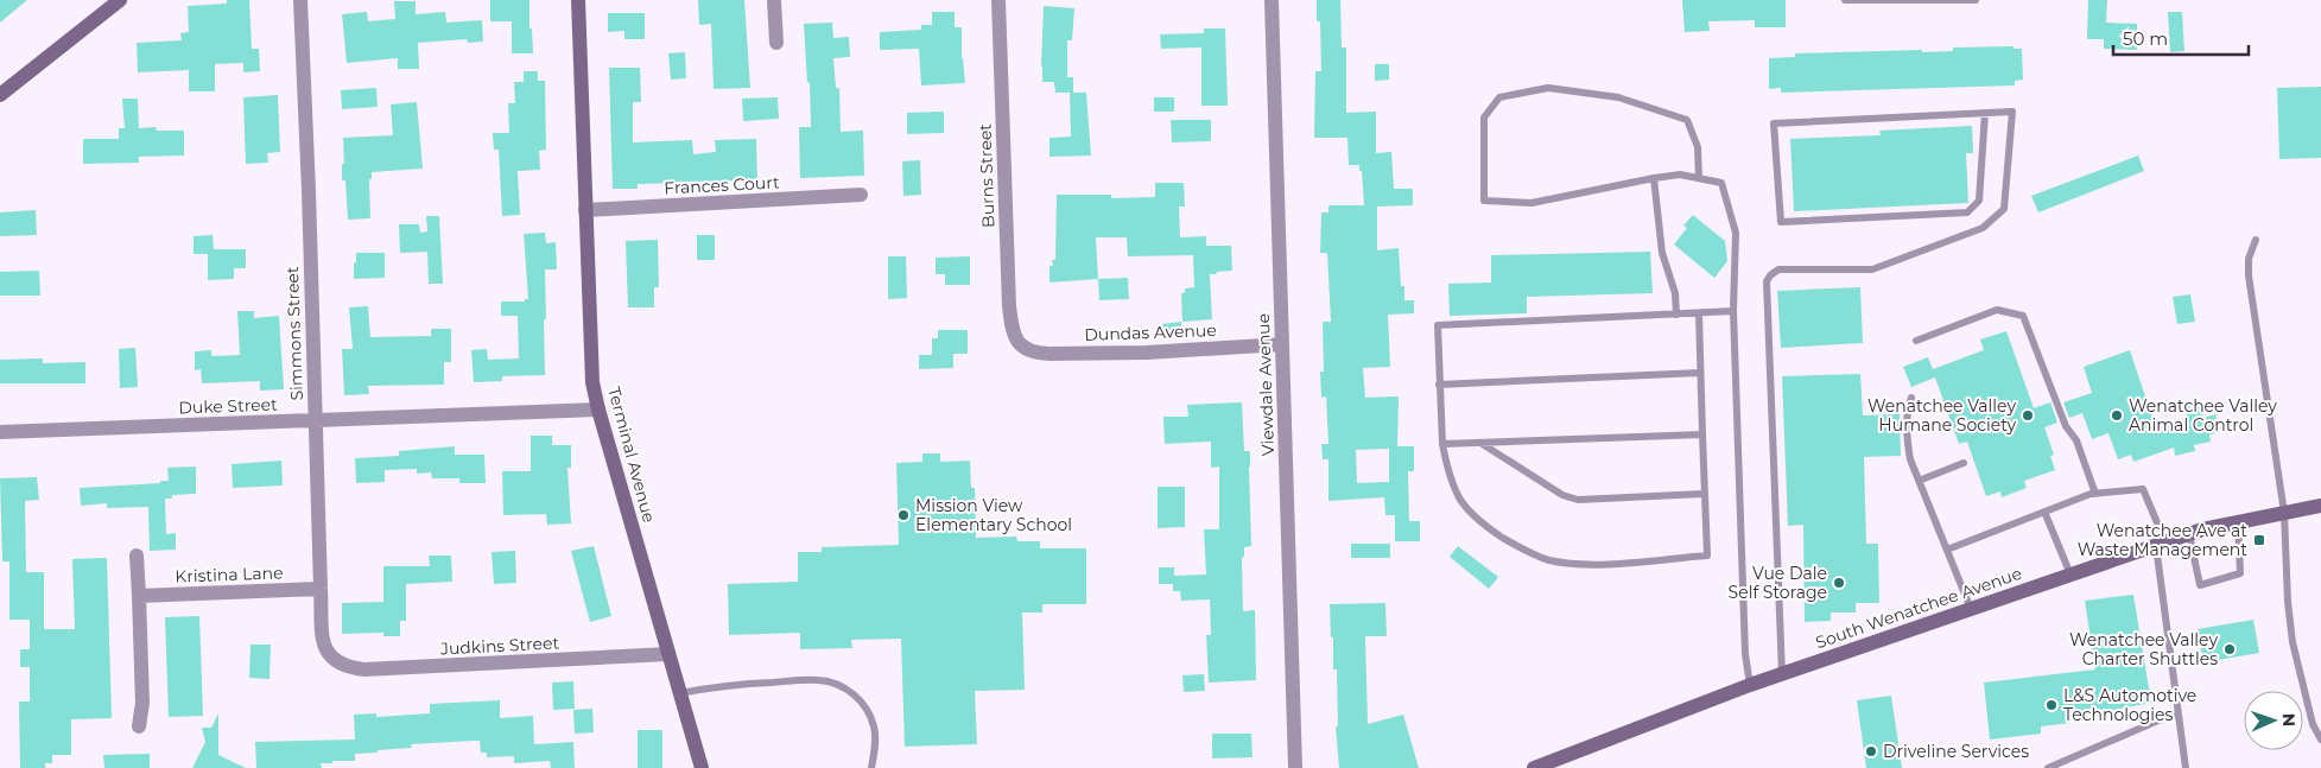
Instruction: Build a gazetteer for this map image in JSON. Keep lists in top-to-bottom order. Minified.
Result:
{"streets":{"main road":["Terminal Avenue","South Wenatchee Avenue"],"street":["Burns Street","Frances Court","Dundas Avenue","Simmons Street","Viewdale Avenue","Duke Street","Kristina Lane","Judkins Street"]},"crossings":[["Burns Street","Dundas Avenue"],["Frances Court","Terminal Avenue"],["Dundas Avenue","Viewdale Avenue"],["Simmons Street","Duke Street"],["Simmons Street","Kristina Lane"],["Simmons Street","Judkins Street"],["Duke Street","Terminal Avenue"],["Terminal Avenue","Judkins Street"]],"places":{"other":["Wenatchee Valley Humane Society","Wenatchee Valley Animal Control","Mission View Elementary School","Vue Dale Self Storage","Wenatchee Valley Charter Shuttles","L&S Automotive Technologies","Driveline Services"],"transit":["Wenatchee Ave at Waste Management"]},"scale_bar":"50 m","north":"right"}
